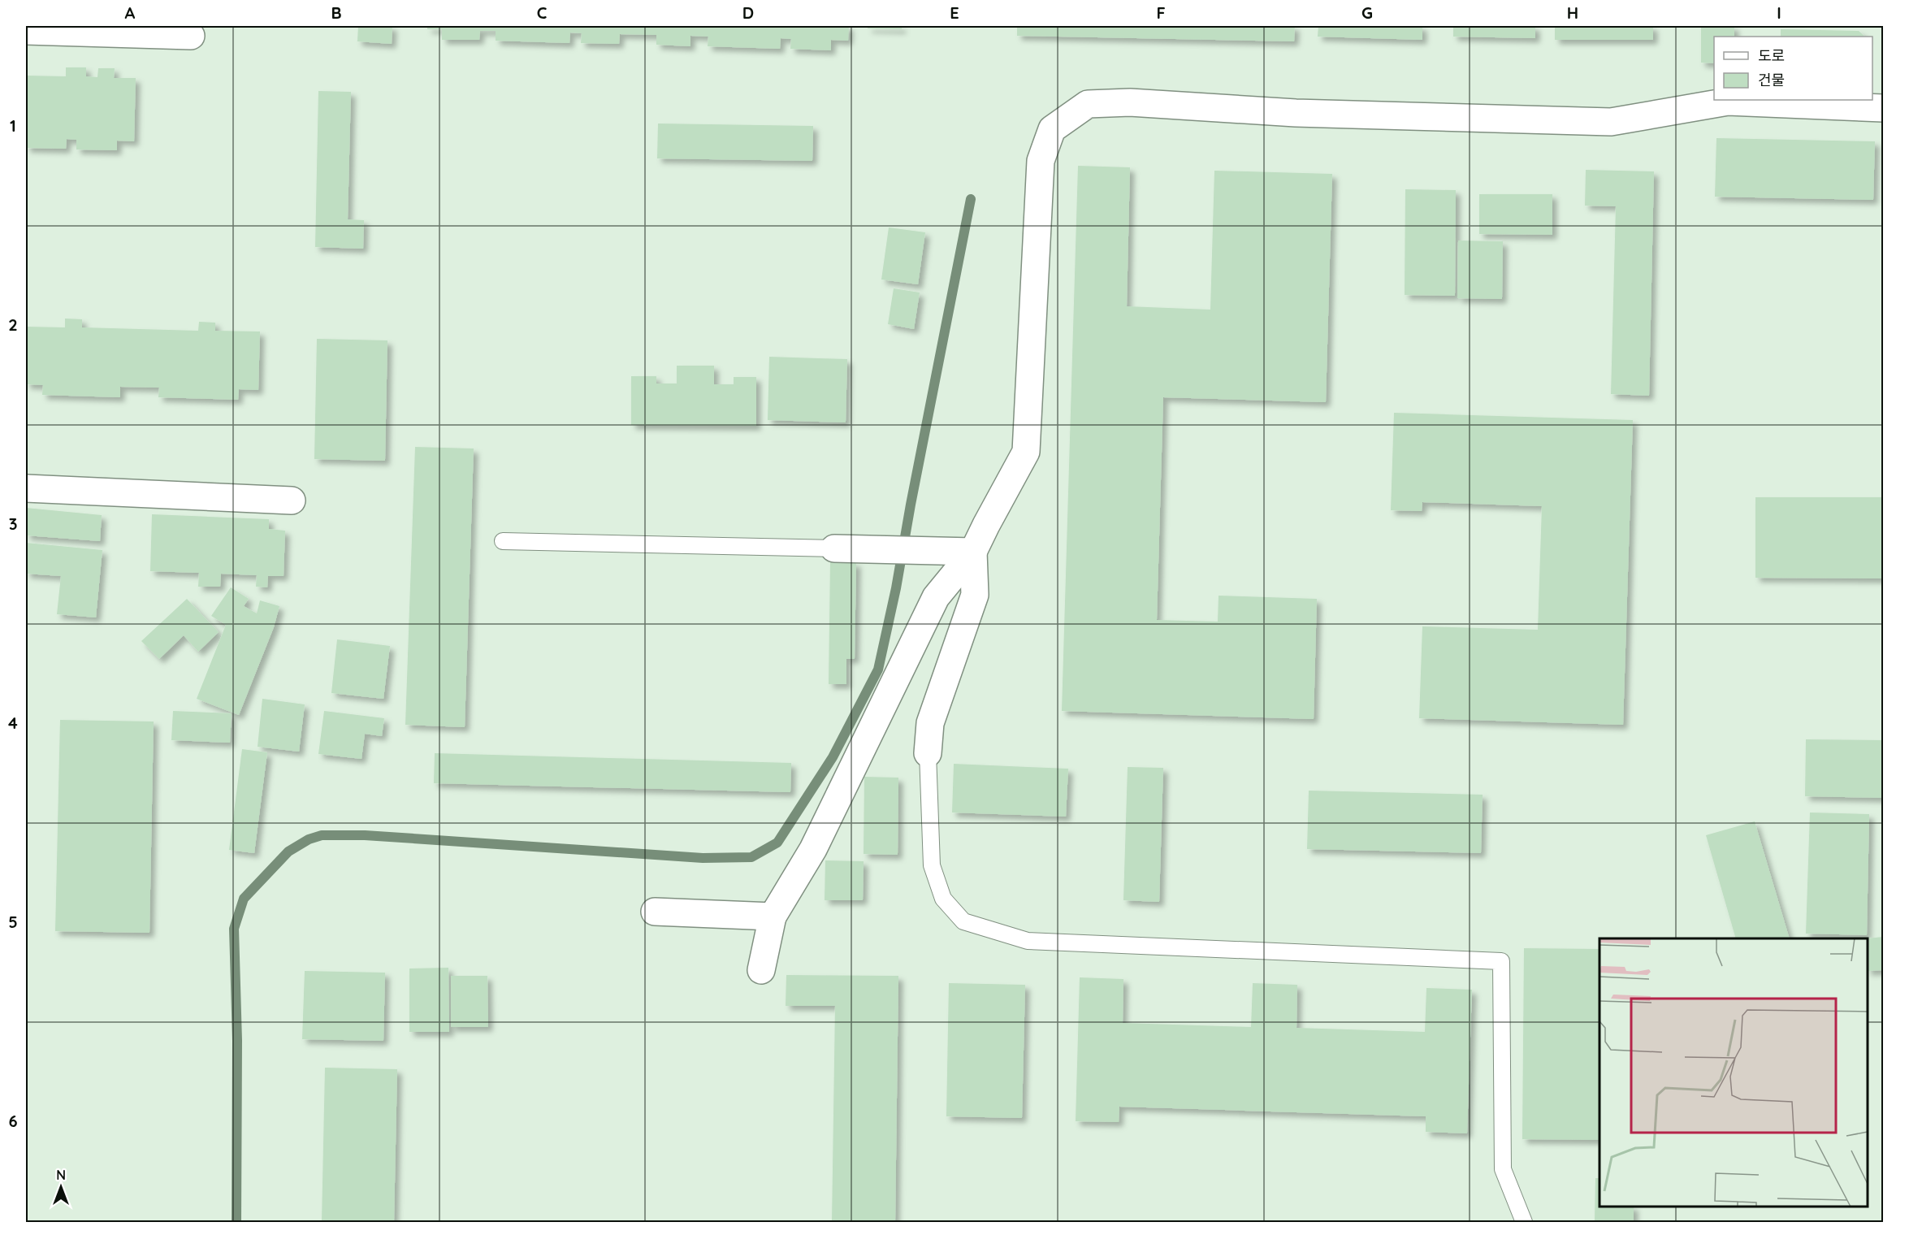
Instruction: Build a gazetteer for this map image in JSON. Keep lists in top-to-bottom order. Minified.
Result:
{"legend":["도로","건물"],"north":"top","grid":{"columns":["A","B","C","D","E","F","G","H","I"],"rows":["1","2","3","4","5","6"]}}
